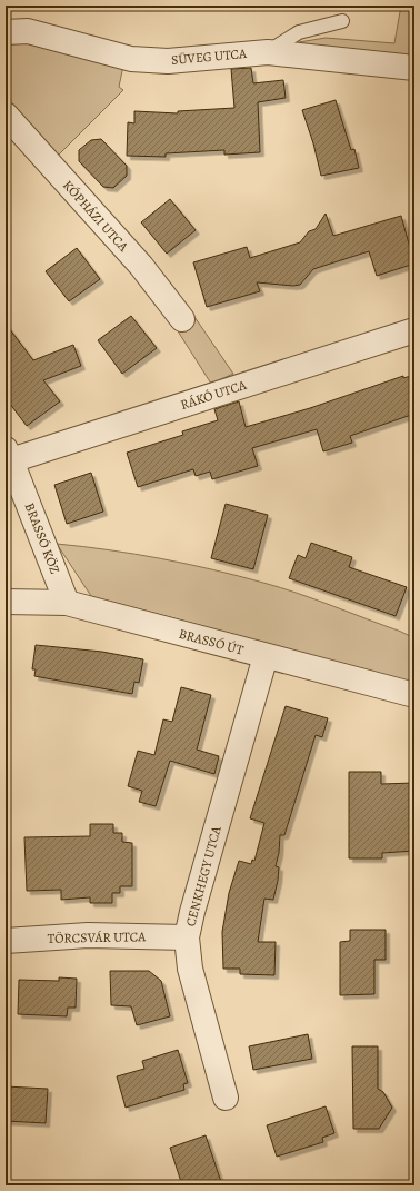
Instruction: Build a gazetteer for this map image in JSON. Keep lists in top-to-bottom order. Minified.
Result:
{"streets":{"street":["SÜVEG UTCA","KÓPHÁZI UTCA","RÁKÓ UTCA","BRASSÓ KÖZ","BRASSÓ ÚT","CENKHEGY UTCA","TÖRCSVÁR UTCA"]},"crossings":[["RÁKÓ UTCA","BRASSÓ KÖZ"],["BRASSÓ KÖZ","BRASSÓ ÚT"],["BRASSÓ ÚT","CENKHEGY UTCA"],["CENKHEGY UTCA","TÖRCSVÁR UTCA"]]}
